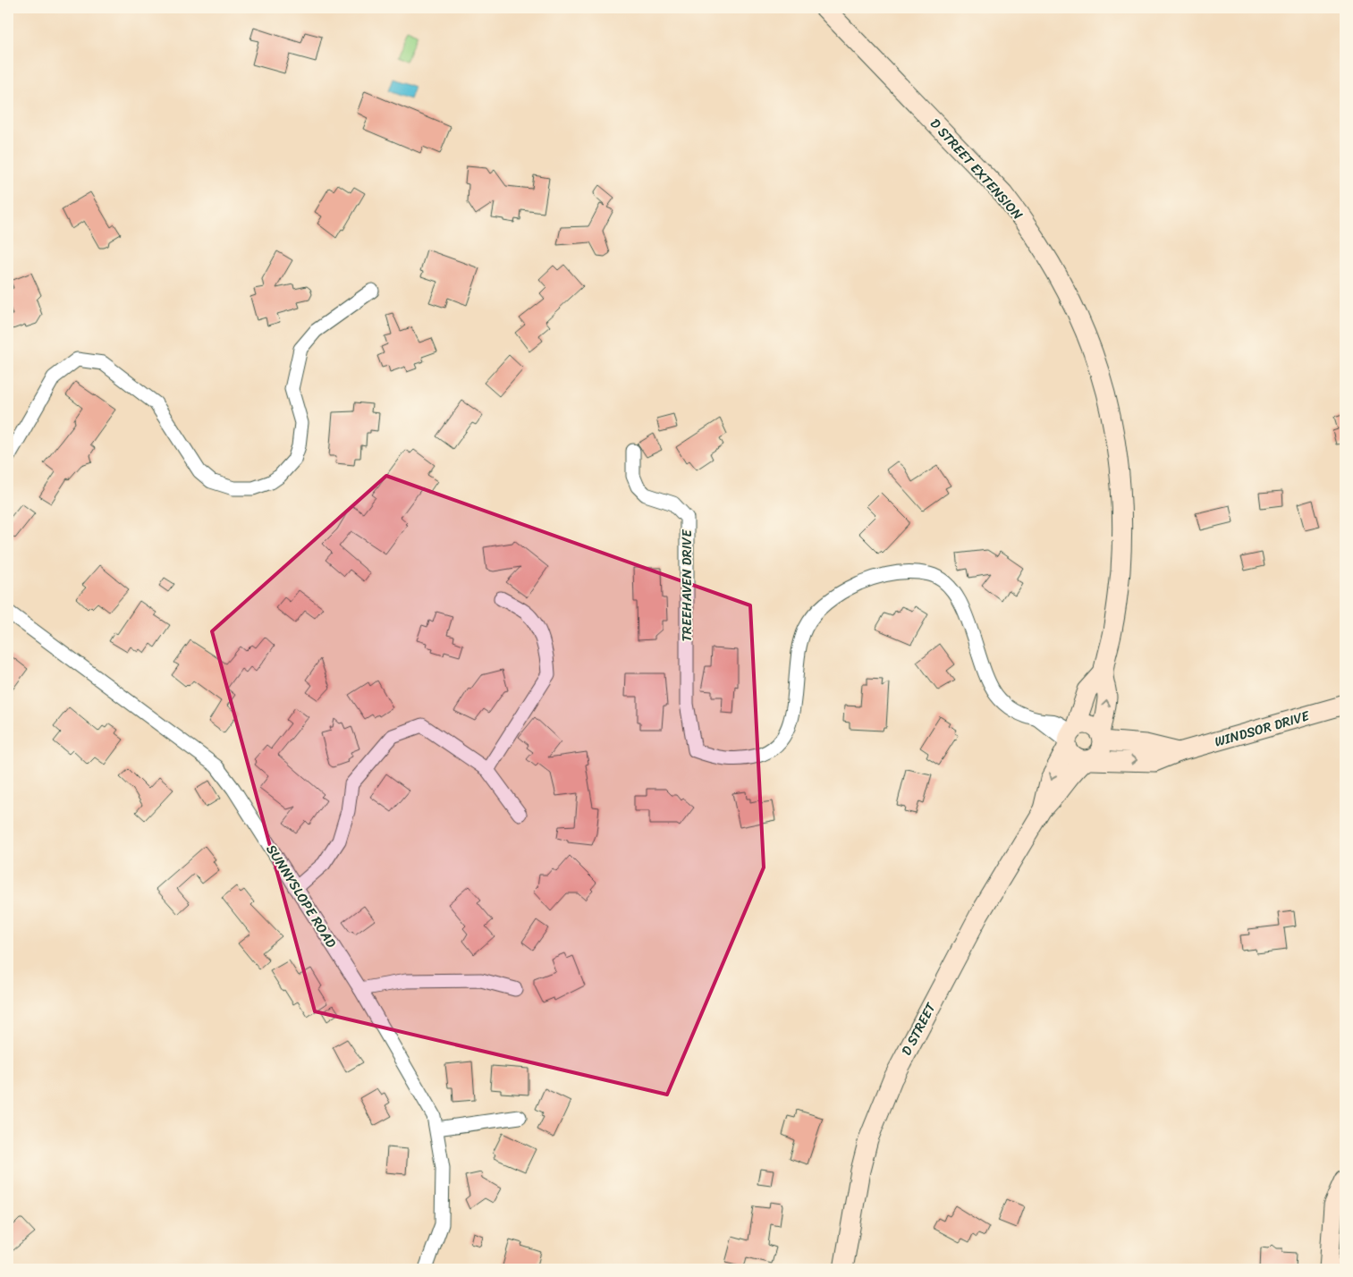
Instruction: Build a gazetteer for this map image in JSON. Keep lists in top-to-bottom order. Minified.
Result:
{"streets":{"street":["D STREET EXTENSION","TREEHAVEN DRIVE","WINDSOR DRIVE","SUNNYSLOPE ROAD","D STREET"]},"crossings":[["D STREET EXTENSION","TREEHAVEN DRIVE"],["D STREET EXTENSION","WINDSOR DRIVE"],["D STREET EXTENSION","D STREET"],["TREEHAVEN DRIVE","WINDSOR DRIVE"],["TREEHAVEN DRIVE","D STREET"],["WINDSOR DRIVE","D STREET"]]}
